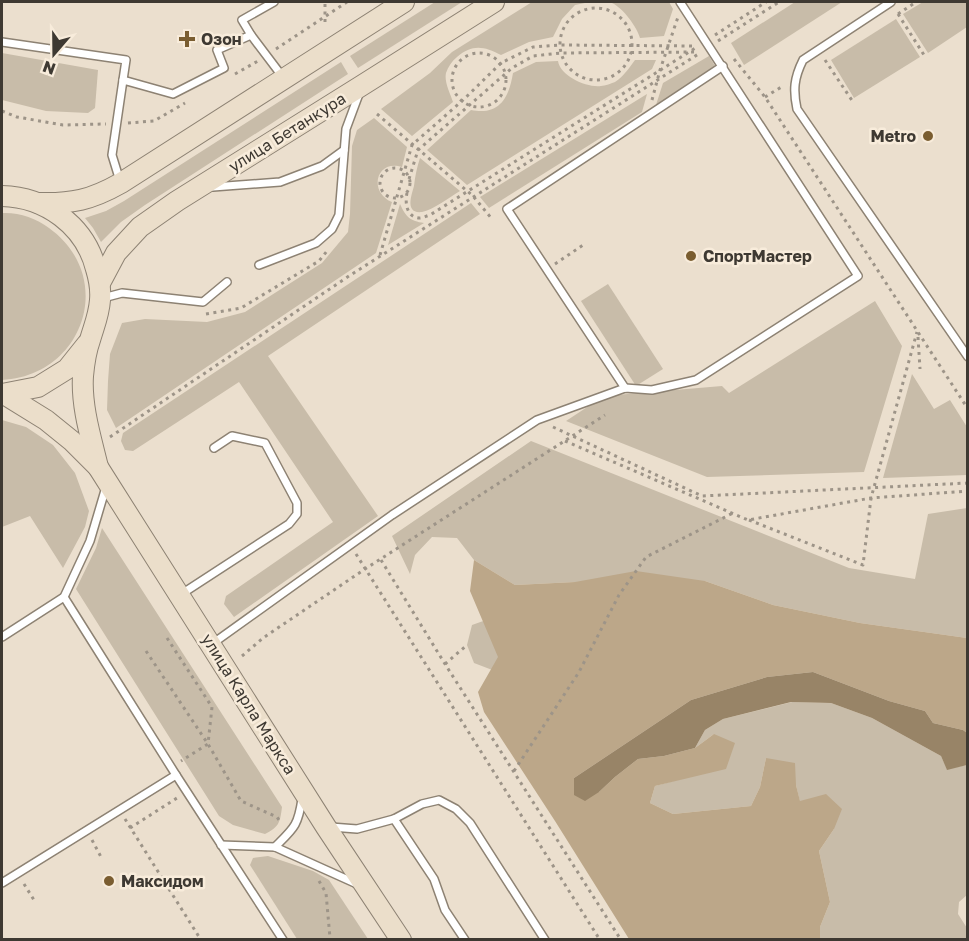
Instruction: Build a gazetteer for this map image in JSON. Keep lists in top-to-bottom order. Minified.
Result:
{"streets":{"main road":["улица Бетанкура","улица Карла Маркса"]},"places":{"health":["Озон"],"other":["Metro","СпортМастер","Максидом"]},"north":"bottom"}
